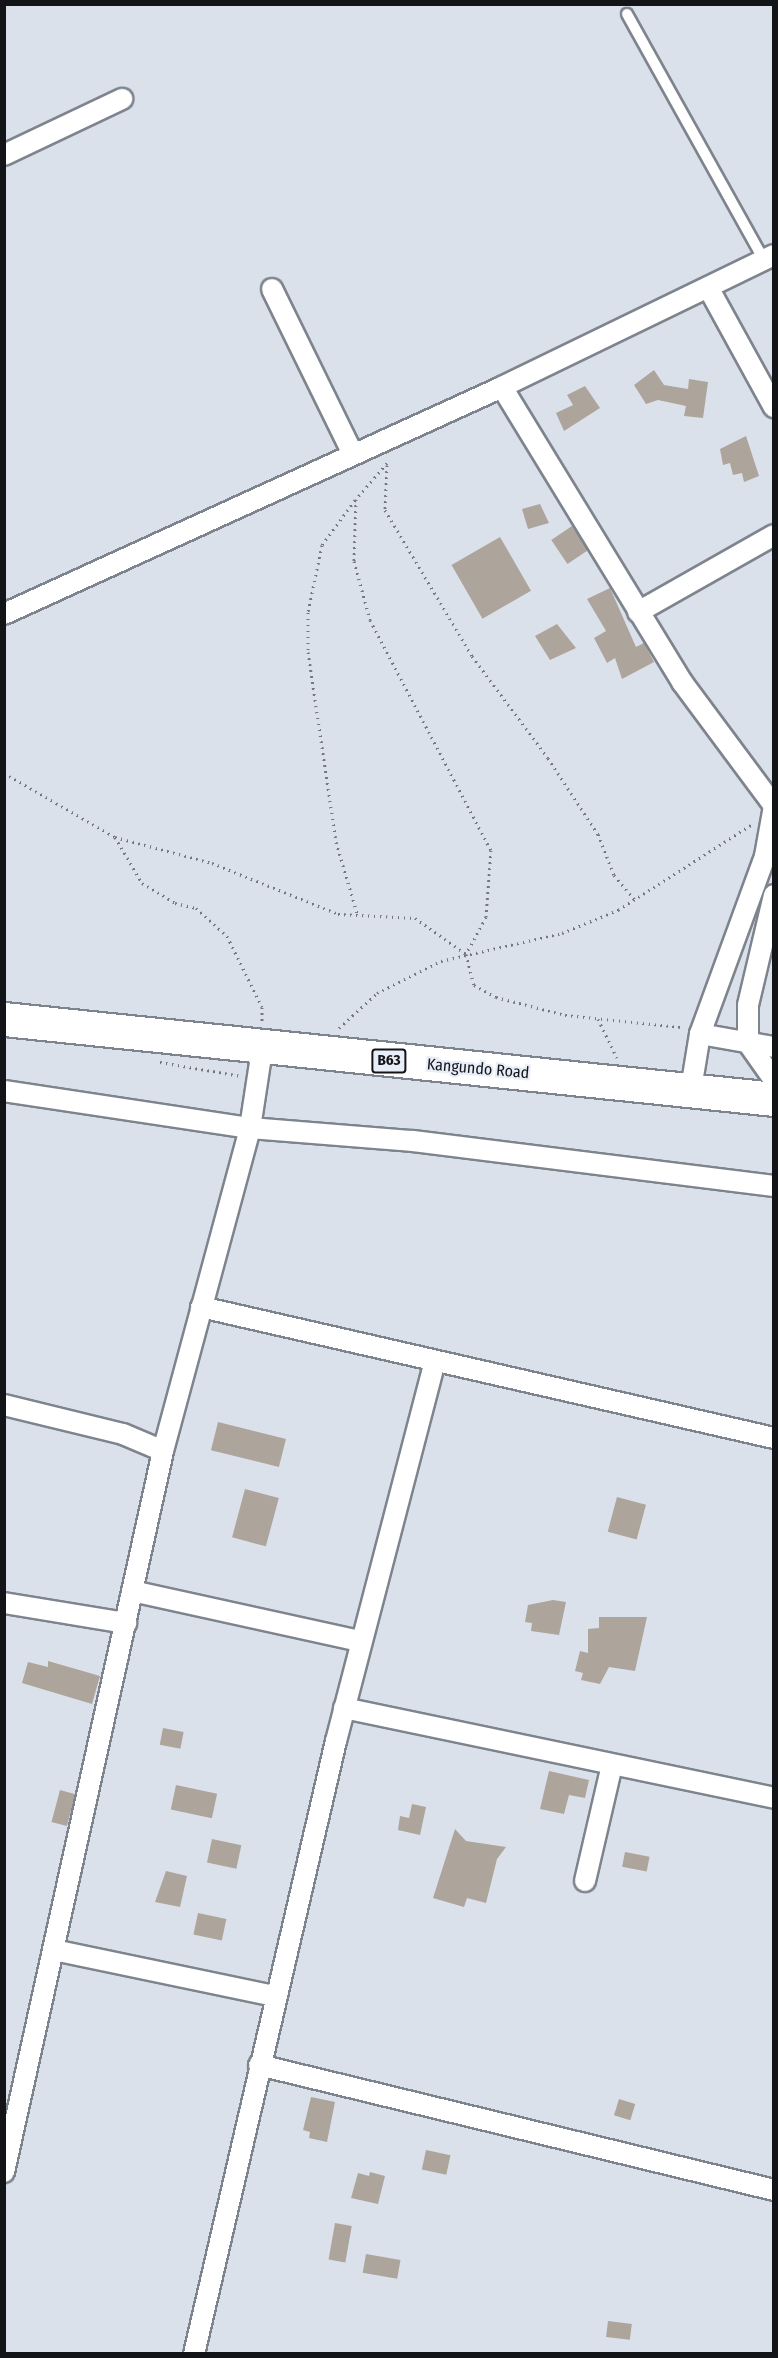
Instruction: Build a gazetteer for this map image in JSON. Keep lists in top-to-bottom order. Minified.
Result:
{"streets":{"highway":["B63","Kangundo Road"]}}
